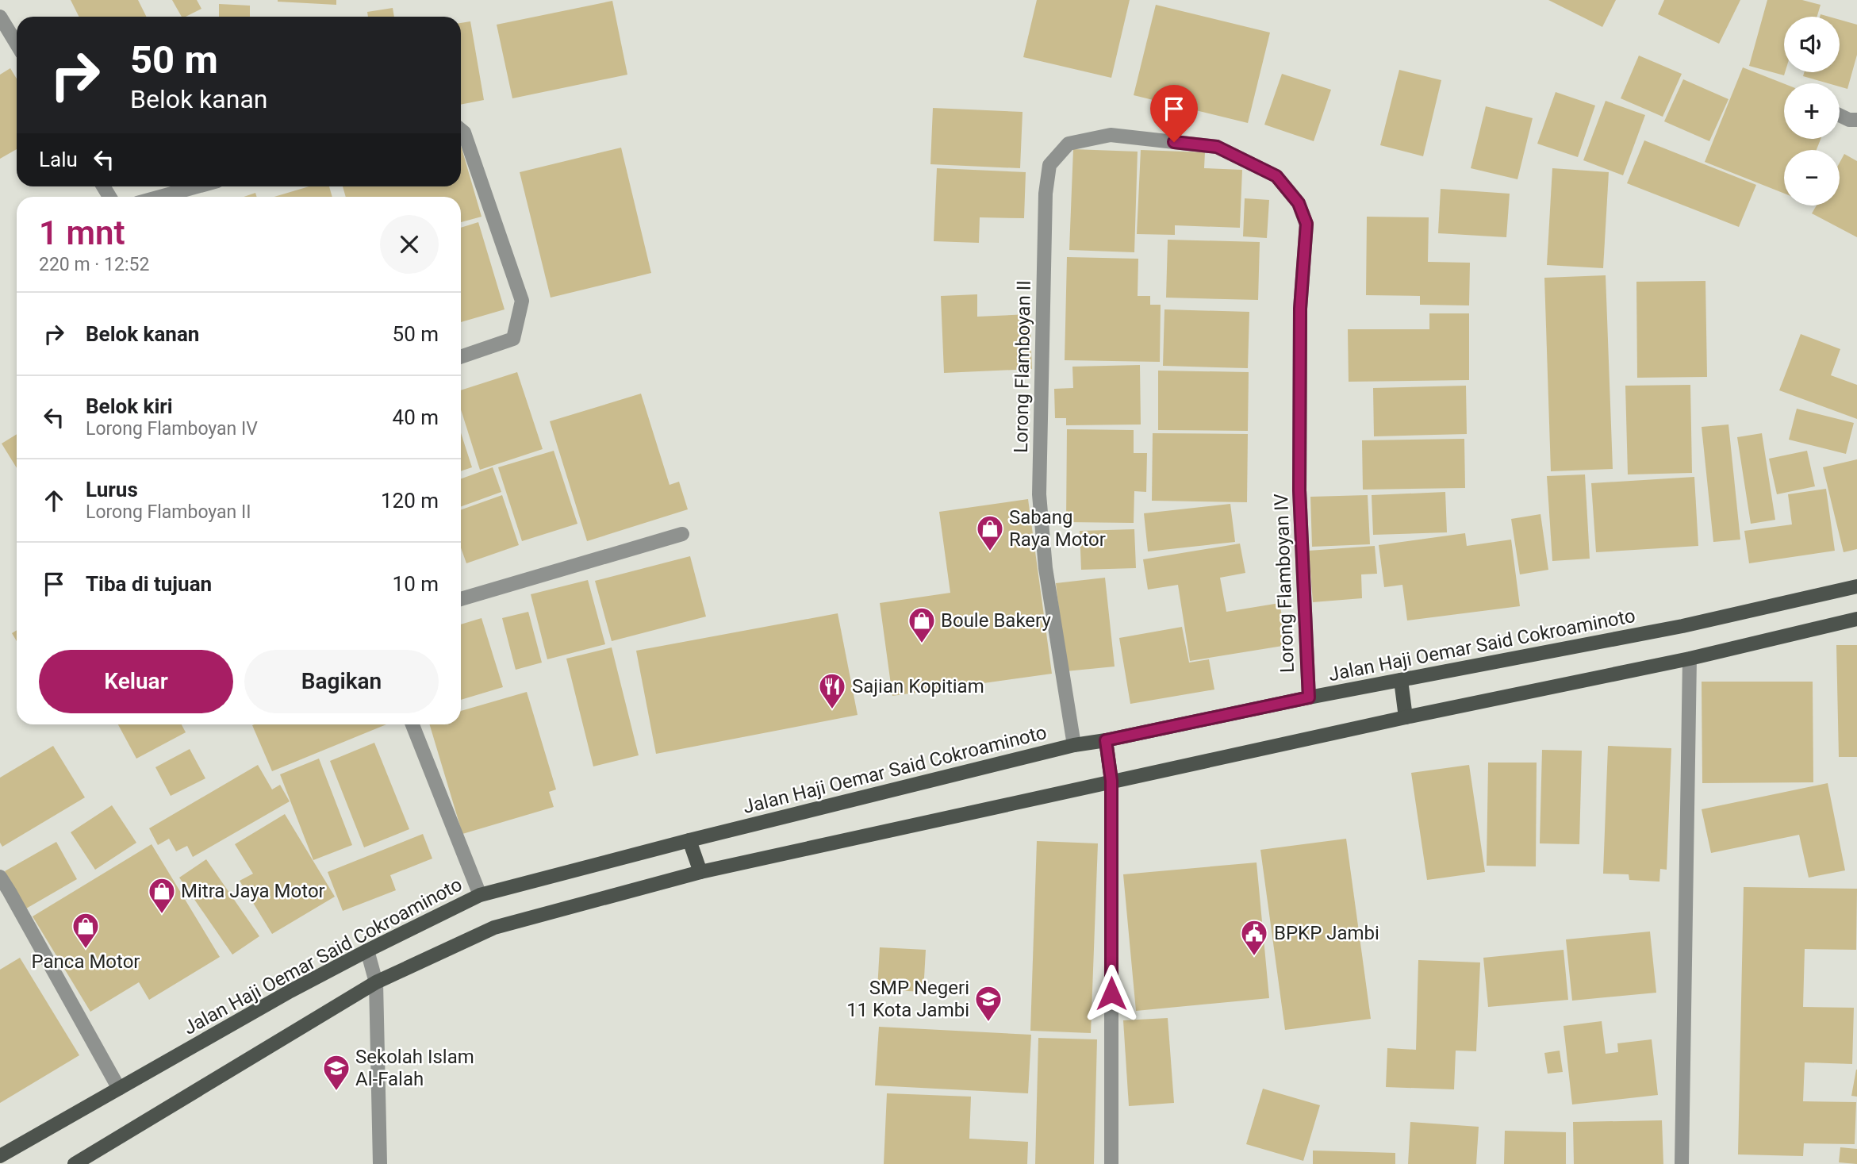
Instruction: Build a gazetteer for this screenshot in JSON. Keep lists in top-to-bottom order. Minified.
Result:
{"streets":{"main road":["Jalan Haji Oemar Said Cokroaminoto"],"street":["Lorong Flamboyan II","Lorong Flamboyan IV"]},"crossings":[["Lorong Flamboyan II","Lorong Flamboyan IV"],["Lorong Flamboyan II","Jalan Haji Oemar Said Cokroaminoto"],["Lorong Flamboyan IV","Jalan Haji Oemar Said Cokroaminoto"]],"places":{"shop":["Sabang Raya Motor","Boule Bakery","Mitra Jaya Motor","Panca Motor"],"restaurant":["Sajian Kopitiam"],"public building":["BPKP Jambi"],"school or university":["SMP Negeri 11 Kota Jambi","Sekolah Islam Al-Falah"]},"page":{"map_buttons":["+","−"],"turn":["50 m","Belok kanan"],"then":"Lalu","heading":["1 mnt","220 m · 12:52"],"list":[{"name":"Belok kanan","value":"50 m"},{"name":"Belok kiri","note":"Lorong Flamboyan IV","value":"40 m"},{"name":"Lurus","note":"Lorong Flamboyan II","value":"120 m"},{"name":"Tiba di tujuan","value":"10 m"}],"buttons":["Keluar","Bagikan"]}}
